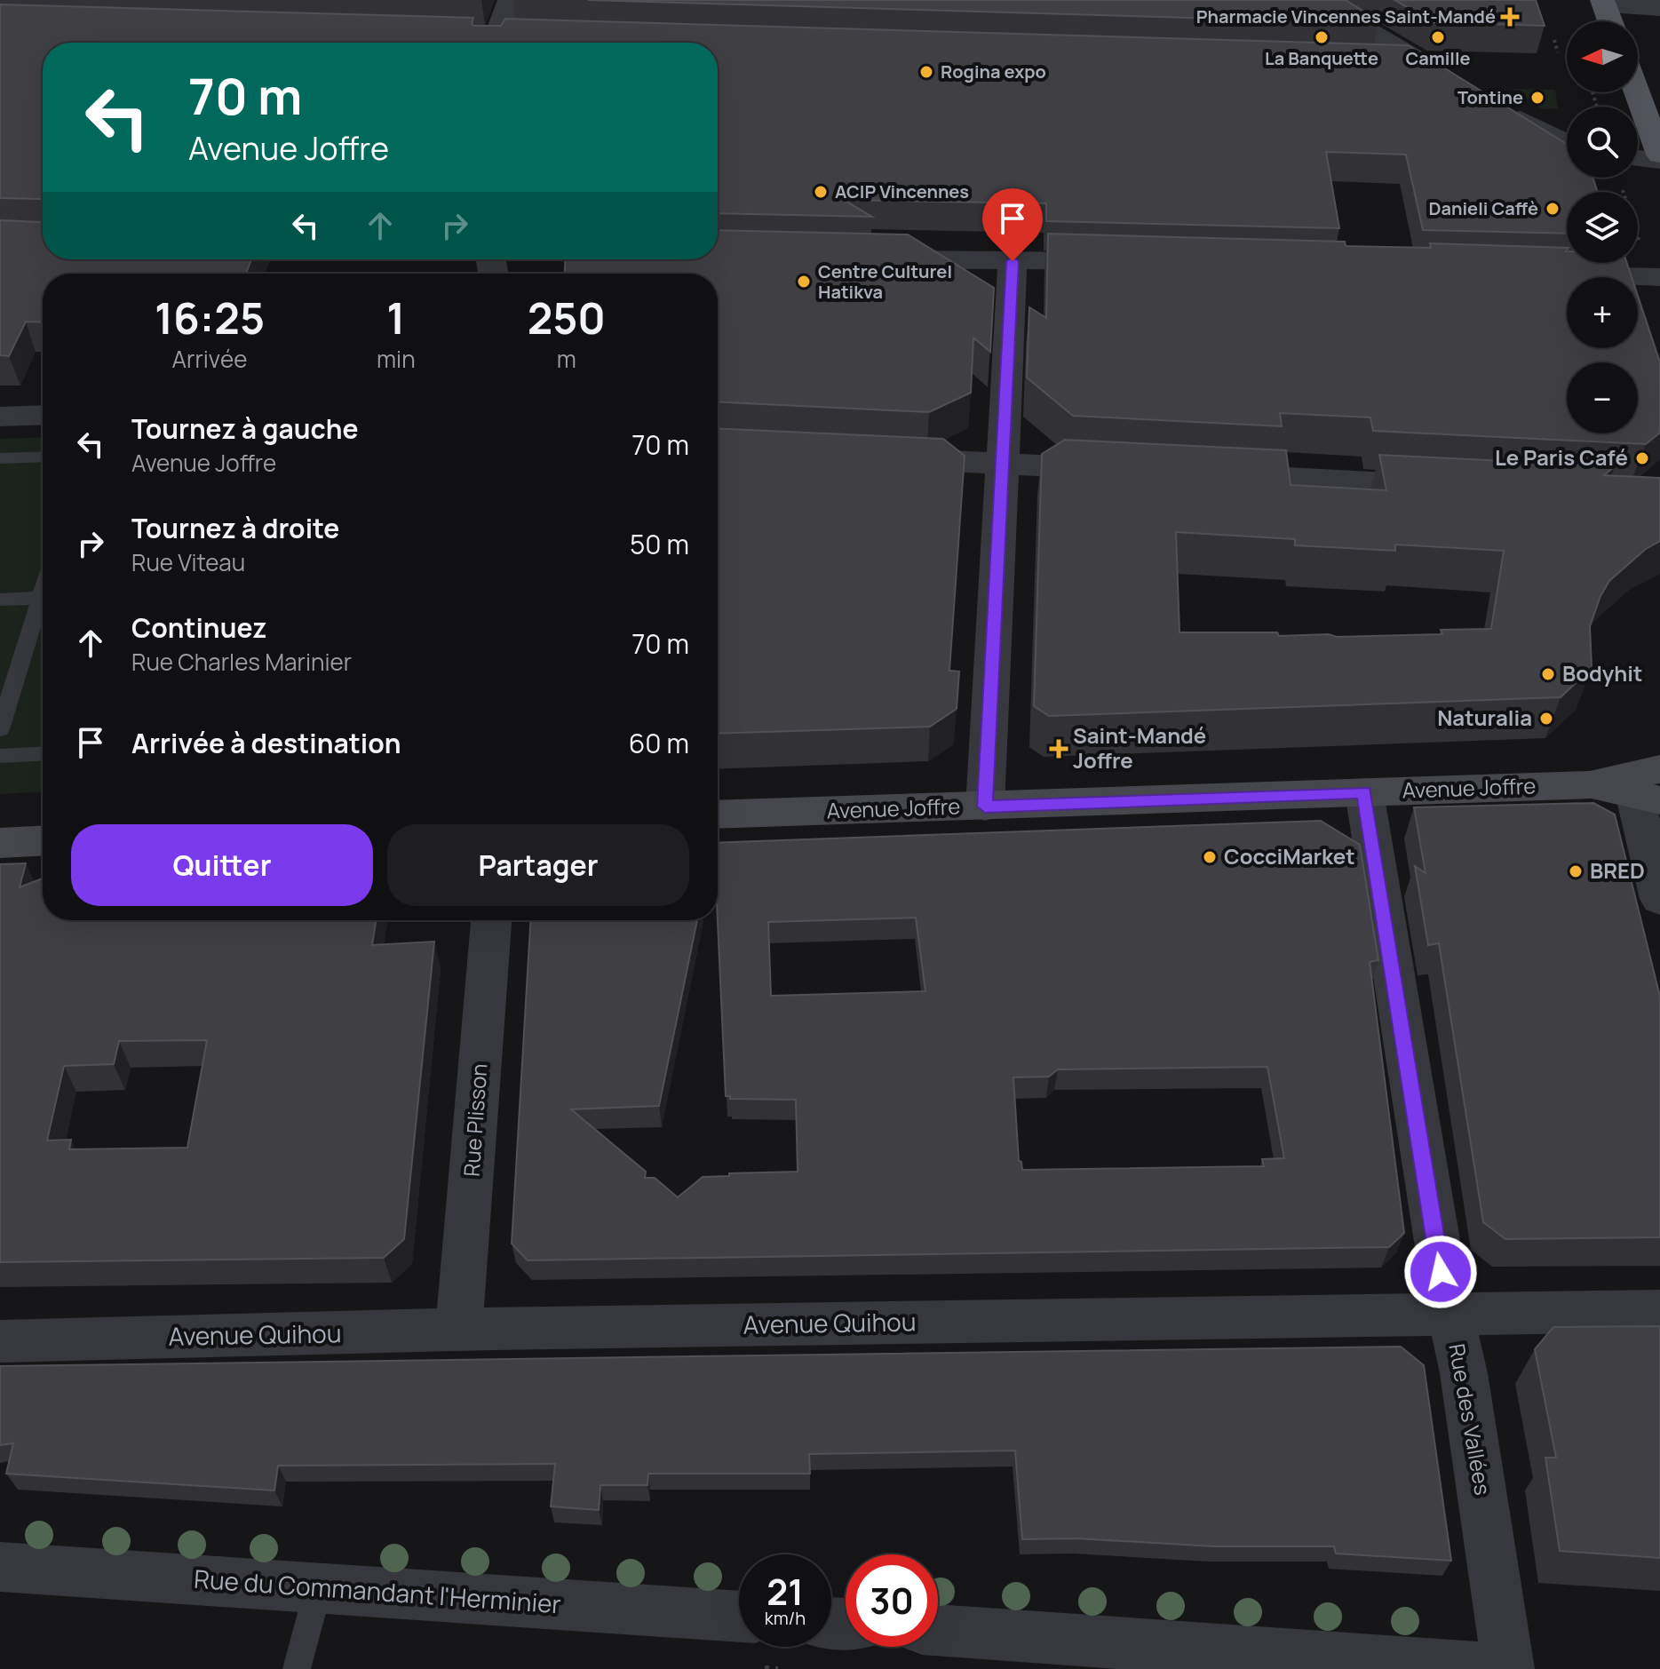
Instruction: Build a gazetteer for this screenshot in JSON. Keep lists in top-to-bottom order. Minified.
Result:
{"streets":{"main road":["Avenue Joffre"],"street":["Rue Plisson","Avenue Quihou","Rue des Vallées","Rue du Commandant l'Herminier"]},"crossings":[["Avenue Joffre","Rue des Vallées"],["Rue Plisson","Avenue Quihou"],["Avenue Quihou","Rue des Vallées"]],"places":{"health":["Pharmacie Vincennes Saint-Mandé","Saint-Mandé Joffre"],"other":["La Banquette","Camille","Rogina expo","Tontine","ACIP Vincennes","Danieli Caffè","Centre Culturel Hatikva","Le Paris Café","Bodyhit","Naturalia","CocciMarket","BRED"]},"north":"left","page":{"map_buttons":["+","−"],"turn":["70 m","Avenue Joffre"],"eta":["16:25","Arrivée","1","min","250","m"],"list":[{"name":"Tournez à gauche","note":"Avenue Joffre","value":"70 m"},{"name":"Tournez à droite","note":"Rue Viteau","value":"50 m"},{"name":"Continuez","note":"Rue Charles Marinier","value":"70 m"},{"name":"Arrivée à destination","value":"60 m"}],"buttons":["Quitter","Partager"],"speed":"21 km/h","limit":"30"}}
